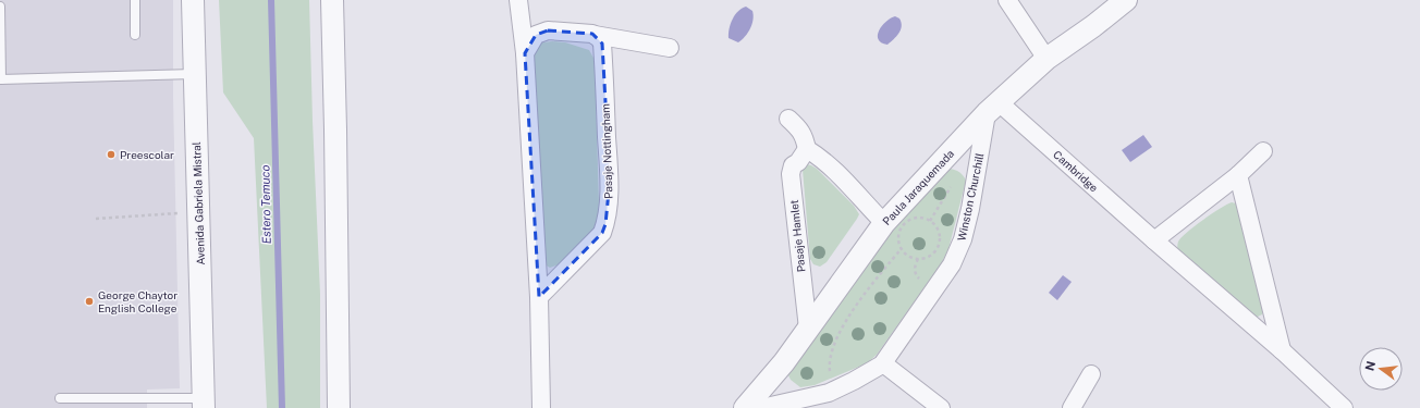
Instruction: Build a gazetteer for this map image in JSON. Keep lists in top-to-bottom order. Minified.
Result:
{"streets":{"street":["Pasaje Nottingham","Cambridge","Paula Jaraquemada","Winston Churchill","Avenida Gabriela Mistral","Pasaje Hamlet"]},"crossings":[["Cambridge","Paula Jaraquemada"],["Cambridge","Winston Churchill"],["Paula Jaraquemada","Winston Churchill"],["Paula Jaraquemada","Pasaje Hamlet"]],"water":["Estero Temuco"],"places":["Preescolar","George Chaytor English College"],"north":"left"}
